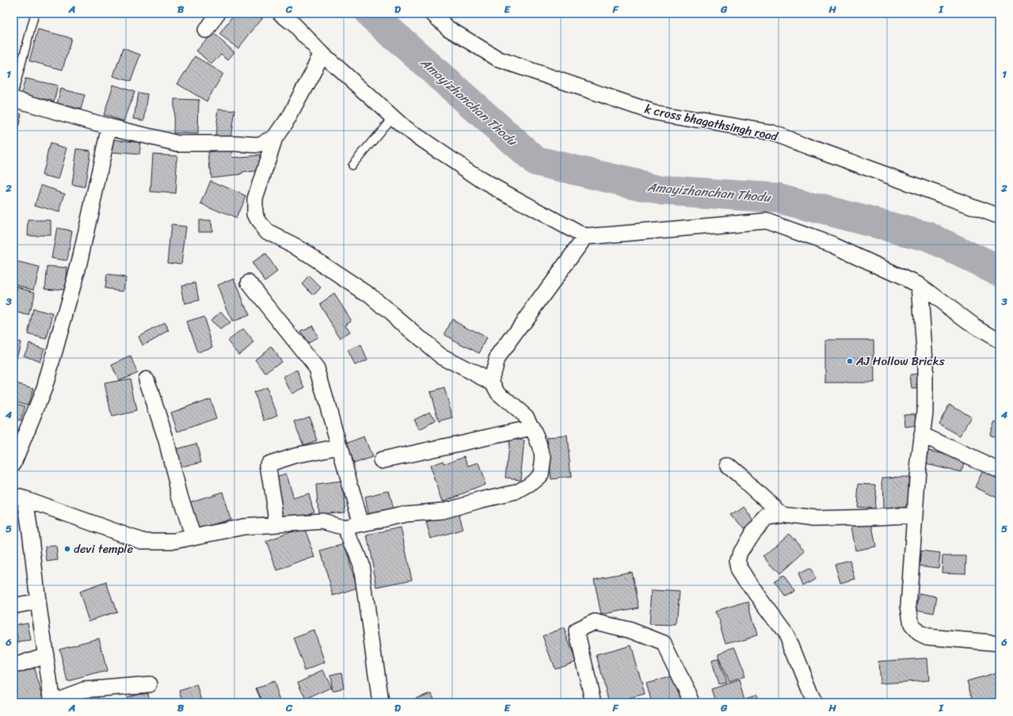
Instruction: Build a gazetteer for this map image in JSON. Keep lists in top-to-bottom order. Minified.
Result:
{"streets":{"street":["k cross bhagathsingh road"]},"water":["Amayizhanchan Thodu"],"places":["AJ Hollow Bricks","devi temple"],"grid":{"columns":["A","B","C","D","E","F","G","H","I"],"rows":["1","2","3","4","5","6"]}}
